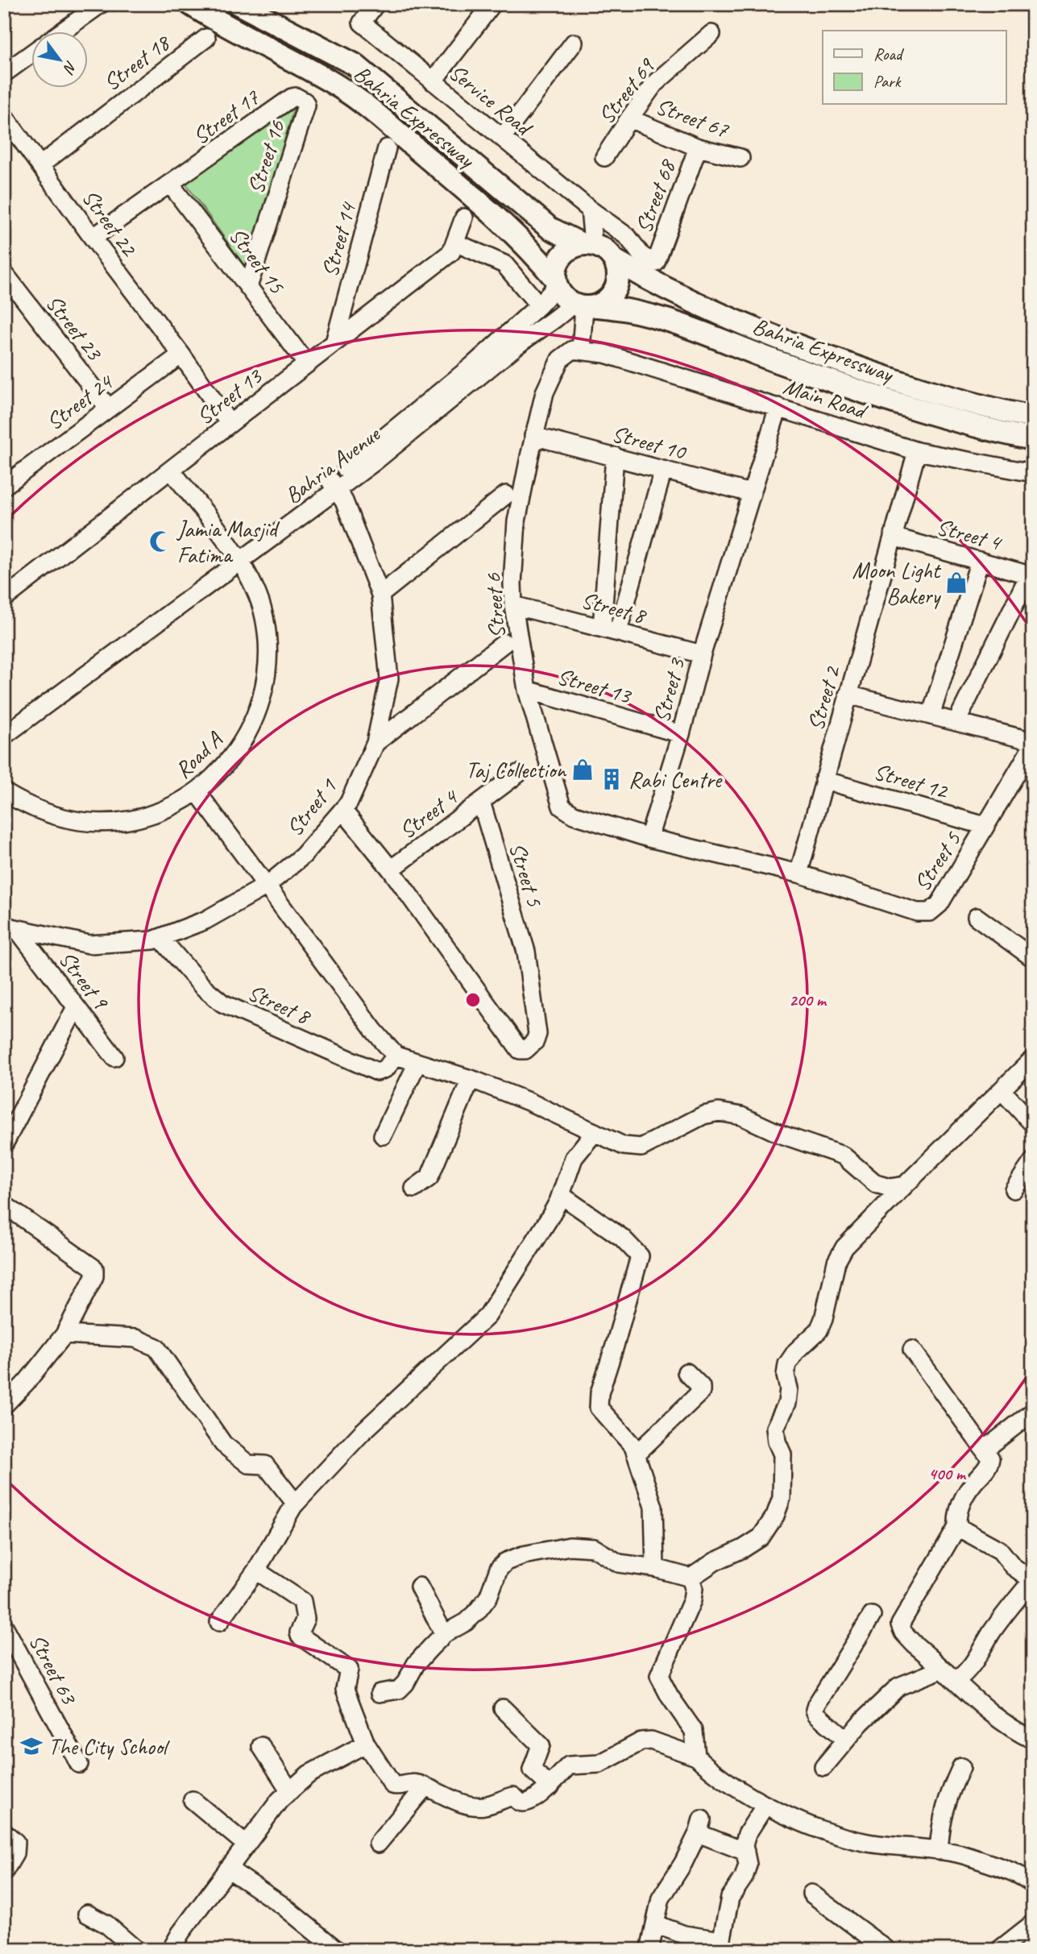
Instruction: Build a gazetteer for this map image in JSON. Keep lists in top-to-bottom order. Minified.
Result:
{"streets":{"main road":["Bahria Expressway"],"street":["Street 18","Street 69","Service Road","Street 17","Street 67","Street 16","Street 68","Street 22","Street 14","Street 15","Street 23","Street 13","Main Road","Street 24","Street 10","Bahria Avenue","Street 4","Street 6","Street 8","Street 3","Street 2","Road A","Street 12","Street 1","Street 5","Street 9","Street 63"]},"crossings":[["Street 18","Street 22"],["Street 69","Street 67"],["Service Road","Street 68"],["Bahria Expressway","Bahria Avenue"],["Street 17","Street 16"],["Street 17","Street 15"],["Street 67","Street 68"],["Street 16","Street 15"],["Street 22","Street 13"],["Street 22","Street 24"],["Street 14","Street 13"],["Street 15","Street 13"],["Street 23","Street 24"],["Street 13","Street 6"],["Street 13","Street 3"],["Street 13","Road A"],["Main Road","Street 6"],["Main Road","Street 3"],["Main Road","Street 2"],["Street 10","Street 6"],["Street 10","Street 3"],["Bahria Avenue","Road A"],["Bahria Avenue","Street 1"],["Street 4","Street 2"],["Street 4","Street 5"],["Street 6","Street 8"],["Street 6","Street 3"],["Street 8","Street 3"],["Street 8","Street 1"],["Street 2","Street 12"],["Street 2","Street 5"],["Street 12","Street 5"],["Street 1","Street 9"]],"places":{"mosque":["Jamia Masjid Fatima"],"shop":["Moon Light Bakery","Taj Collection"],"building":["Rabi Centre"],"school or university":["The City School"]},"legend":["Road","Park"],"north":"bottom right","rings":["200 m","400 m"]}
